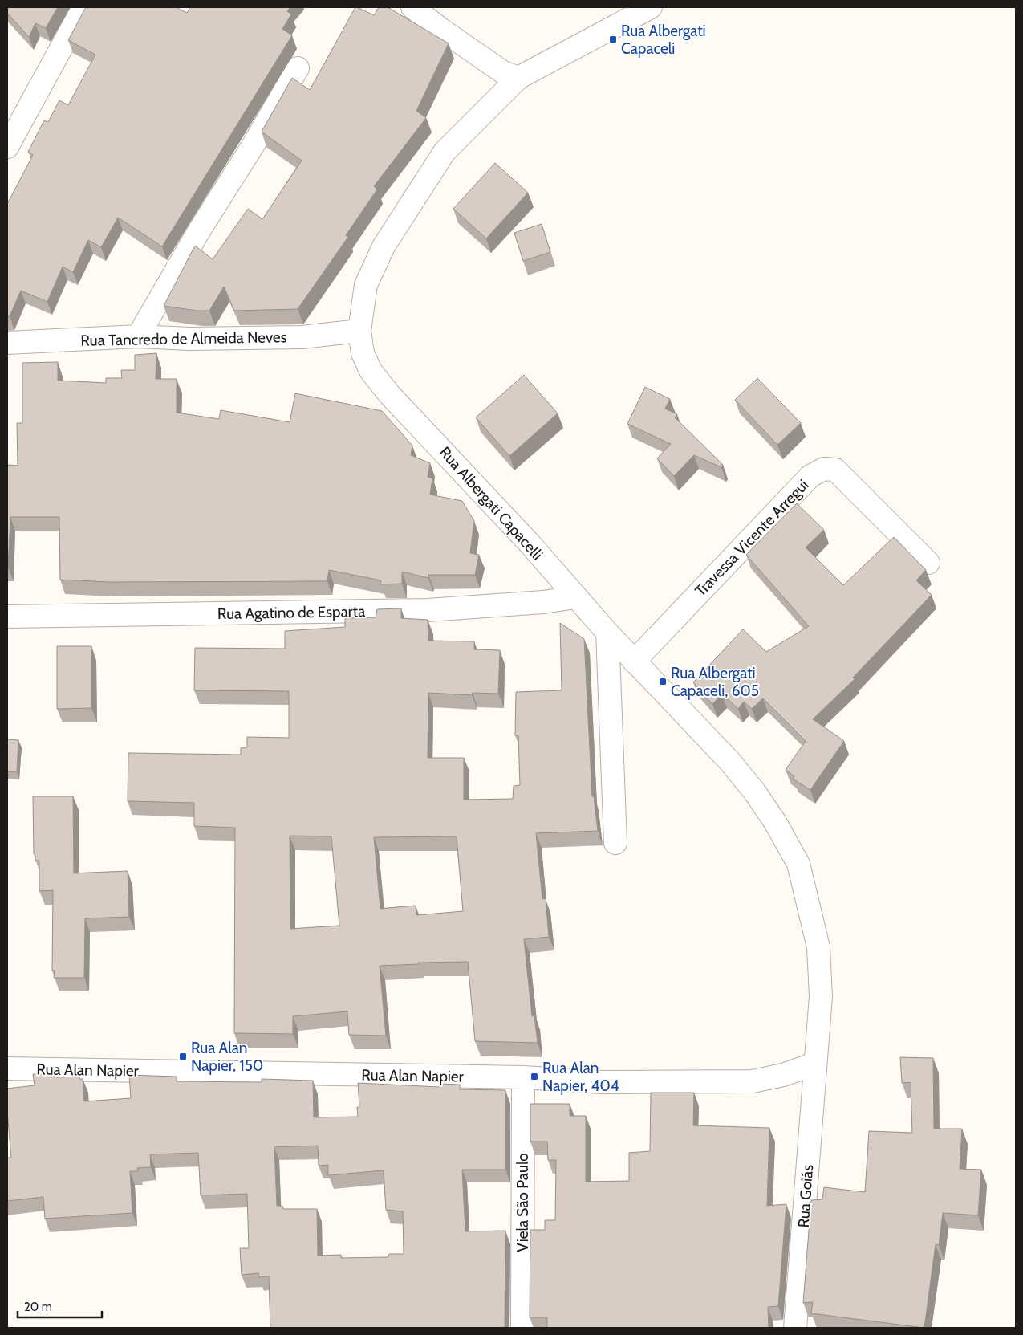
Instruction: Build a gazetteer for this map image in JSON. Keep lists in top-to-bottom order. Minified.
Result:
{"streets":{"street":["Rua Tancredo de Almeida Neves","Rua Albergati Capacelli","Travessa Vicente Arregui","Rua Agatino de Esparta","Rua Alan Napier","Rua Goiás","Viela São Paulo"]},"crossings":[["Rua Tancredo de Almeida Neves","Rua Albergati Capacelli"],["Rua Albergati Capacelli","Travessa Vicente Arregui"],["Rua Albergati Capacelli","Rua Agatino de Esparta"],["Rua Albergati Capacelli","Rua Alan Napier"],["Rua Albergati Capacelli","Rua Goiás"],["Rua Alan Napier","Rua Goiás"],["Rua Alan Napier","Viela São Paulo"]],"places":{"transit":["Rua Albergati Capaceli","Rua Albergati Capaceli, 605","Rua Alan Napier, 150","Rua Alan Napier, 404"]},"scale_bar":"20 m"}
